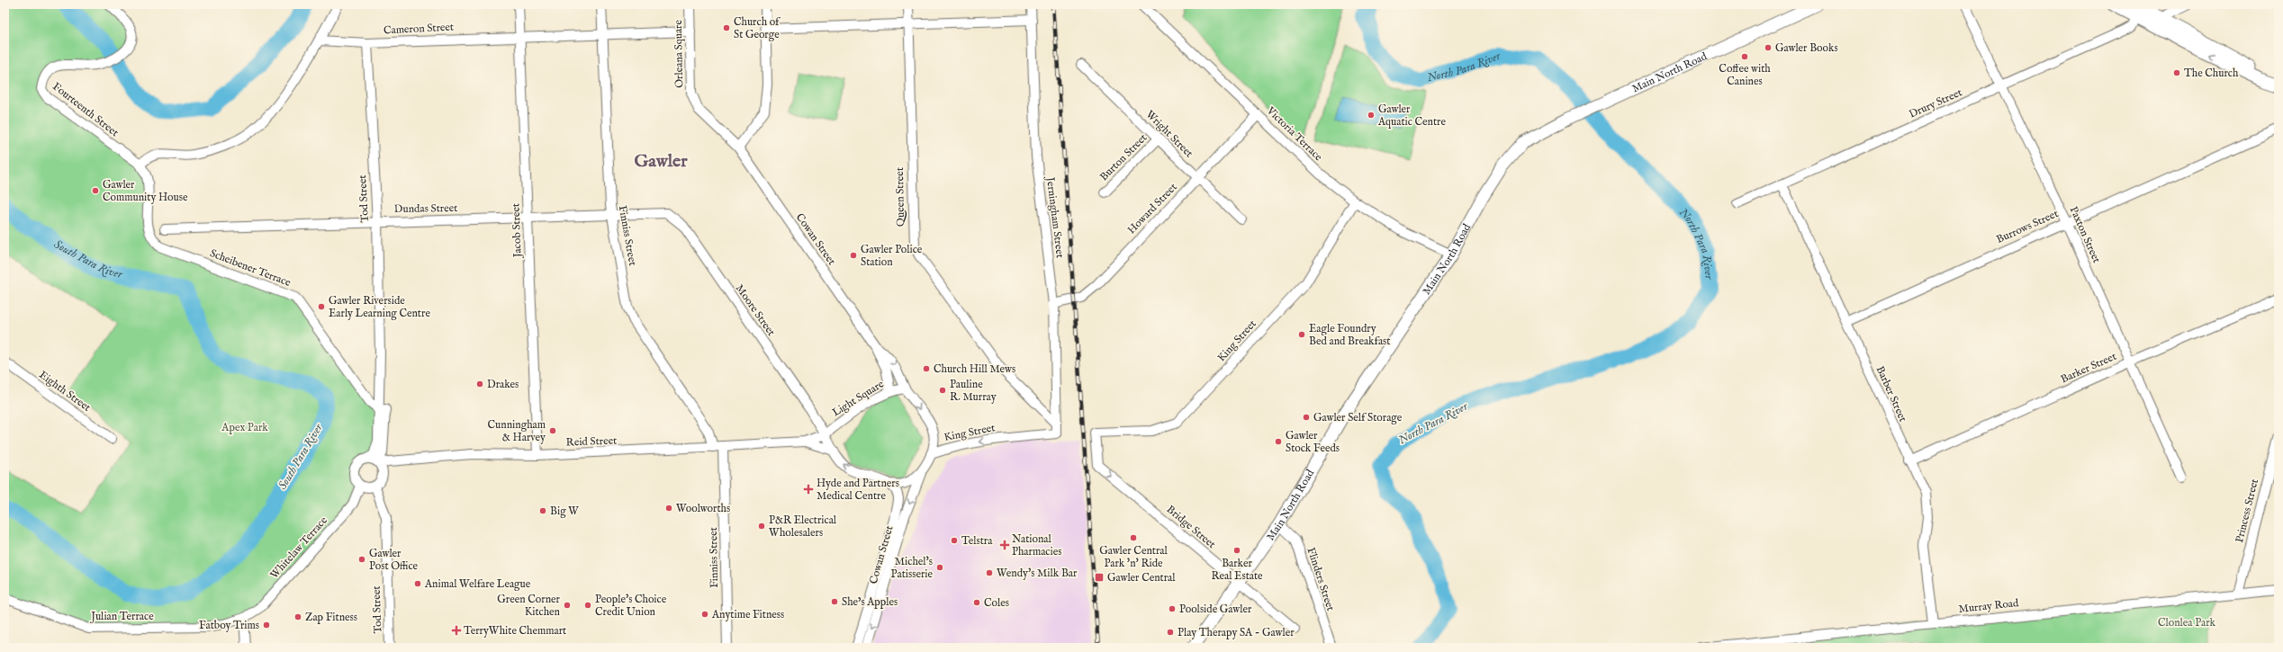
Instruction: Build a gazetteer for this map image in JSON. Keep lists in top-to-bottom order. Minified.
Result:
{"streets":{"main road":["Main North Road"],"street":["Cameron Street","Orleana Square","Drury Street","Fourteenth Street","Wright Street","Victoria Terrace","Burton Street","Queen Street","Tod Street","Dundas Street","Howard Street","Jerningham Street","Burrows Street","Jacob Street","Paxton Street","Finniss Street","Cowan Street","Scheibener Terrace","Moore Street","King Street","Barker Street","Eighth Street","Barber Street","Light Square","Reid Street","Princess Street","Bridge Street","Whitelaw Terrace","Flinders Street","Murray Road","Julian Terrace"]},"crossings":[["Cameron Street","Tod Street"],["Cameron Street","Jacob Street"],["Cameron Street","Finniss Street"],["Orleana Square","Cowan Street"],["Main North Road","Victoria Terrace"],["Main North Road","Bridge Street"],["Main North Road","Flinders Street"],["Drury Street","Paxton Street"],["Drury Street","Barber Street"],["Fourteenth Street","Scheibener Terrace"],["Wright Street","Burton Street"],["Wright Street","Howard Street"],["Victoria Terrace","Howard Street"],["Victoria Terrace","King Street"],["Queen Street","Jerningham Street"],["Tod Street","Dundas Street"],["Tod Street","Scheibener Terrace"],["Tod Street","Reid Street"],["Tod Street","Whitelaw Terrace"],["Dundas Street","Jacob Street"],["Dundas Street","Finniss Street"],["Dundas Street","Moore Street"],["Howard Street","Jerningham Street"],["Jerningham Street","King Street"],["Burrows Street","Paxton Street"],["Burrows Street","Barber Street"],["Jacob Street","Reid Street"],["Paxton Street","Barker Street"],["Finniss Street","Reid Street"],["Cowan Street","Moore Street"],["Cowan Street","King Street"],["Cowan Street","Light Square"],["Cowan Street","Reid Street"],["Moore Street","King Street"],["Moore Street","Light Square"],["Moore Street","Reid Street"],["King Street","Light Square"],["King Street","Reid Street"],["King Street","Bridge Street"],["Barker Street","Barber Street"],["Barber Street","Murray Road"],["Light Square","Reid Street"],["Reid Street","Whitelaw Terrace"],["Princess Street","Murray Road"],["Whitelaw Terrace","Julian Terrace"]],"one_way":["Bridge Street"],"districts":["Gawler"],"water":["North Para River","South Para River"],"parks":["Apex Park","Clonlea Park"],"places":{"other":["Church of St George","Gawler Books","Coffee with Canines","The Church","Gawler Aquatic Centre","Gawler Community House","Gawler Police Station","Gawler Riverside Early Learning Centre","Eagle Foundry Bed and Breakfast","Church Hill Mews","Drakes","Pauline R. Murray","Gawler Self Storage","Cunningham & Harvey","Gawler Stock Feeds","Woolworths","Big W","P&R Electrical Wholesalers","Gawler Central Park 'n' Ride","Telstra","Barker Real Estate","Gawler Post Office","Michel's Patisserie","Wendy's Milk Bar","Animal Welfare League","She’s Apples","Coles","Green Corner Kitchen","People's Choice Credit Union","Poolside Gawler","Anytime Fitness","Zap Fitness","Fatboy Trims","Play Therapy SA - Gawler"],"health":["Hyde and Partners Medical Centre","National Pharmacies","TerryWhite Chemmart"],"transit":["Gawler Central"]}}
